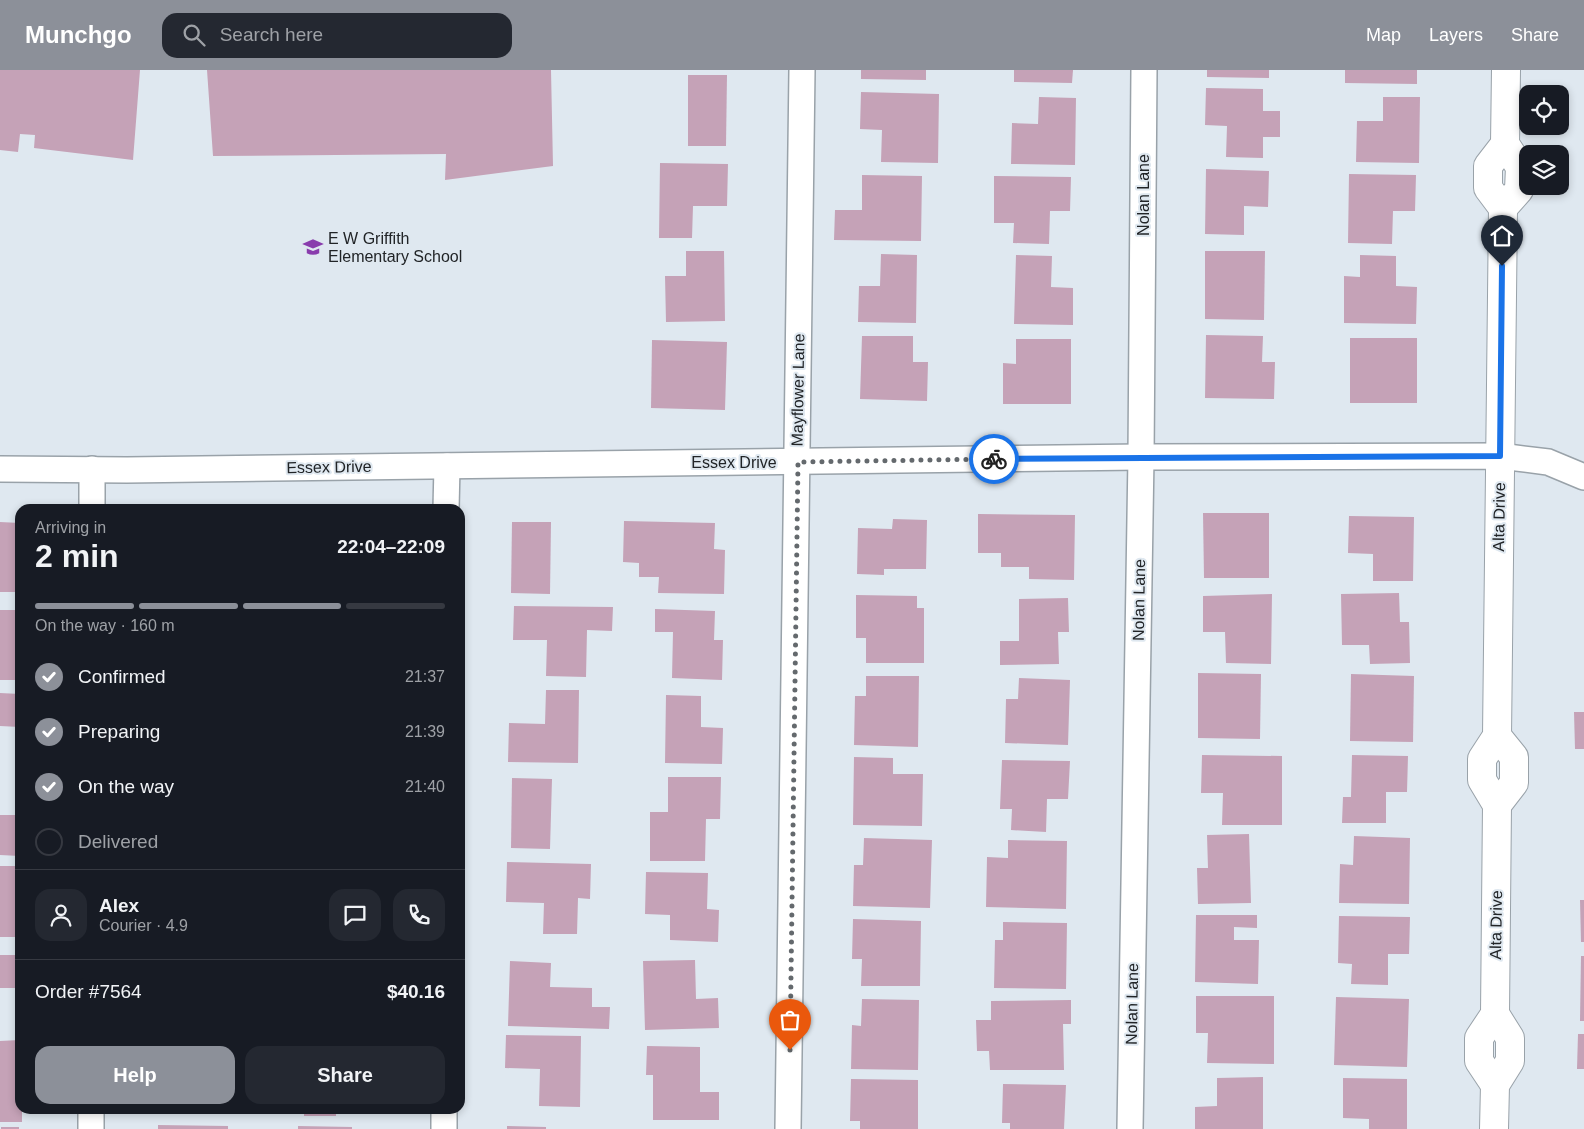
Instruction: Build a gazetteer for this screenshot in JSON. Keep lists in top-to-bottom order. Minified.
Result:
{"streets":{"main road":["Alta Drive"],"street":["Nolan Lane","Mayflower Lane","Essex Drive"]},"crossings":[["Nolan Lane","Essex Drive"],["Mayflower Lane","Essex Drive"],["Essex Drive","Alta Drive"]],"places":{"school or university":["E W Griffith Elementary School"]},"page":{"header":"Munchgo","search":"Search here","nav":["Map","Layers","Share"],"heading":["2 min","Arriving in","22:04–22:09"],"panel":["Alex","Courier · 4.9","Order #7564","$40.16"],"bar":"On the way · 160 m","list":[["Confirmed","21:37"],["Preparing","21:39"],["On the way","21:40"],"Delivered"],"buttons":["Help","Share"]}}
